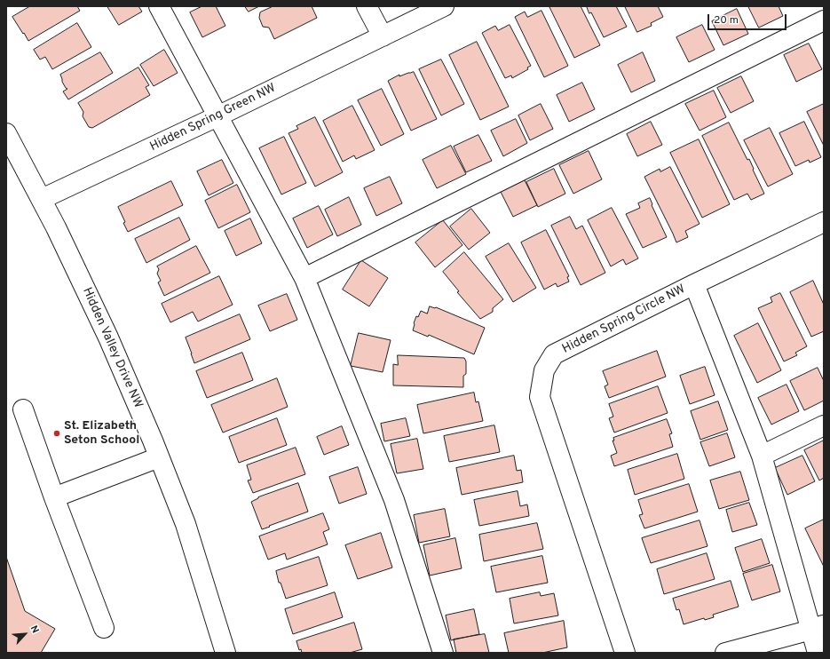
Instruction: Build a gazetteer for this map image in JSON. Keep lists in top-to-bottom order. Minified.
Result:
{"streets":{"street":["Hidden Spring Green NW","Hidden Spring Circle NW","Hidden Valley Drive NW"]},"crossings":[["Hidden Spring Green NW","Hidden Valley Drive NW"]],"places":["St. Elizabeth Seton School"],"scale_bar":"20 m","north":"top right"}
